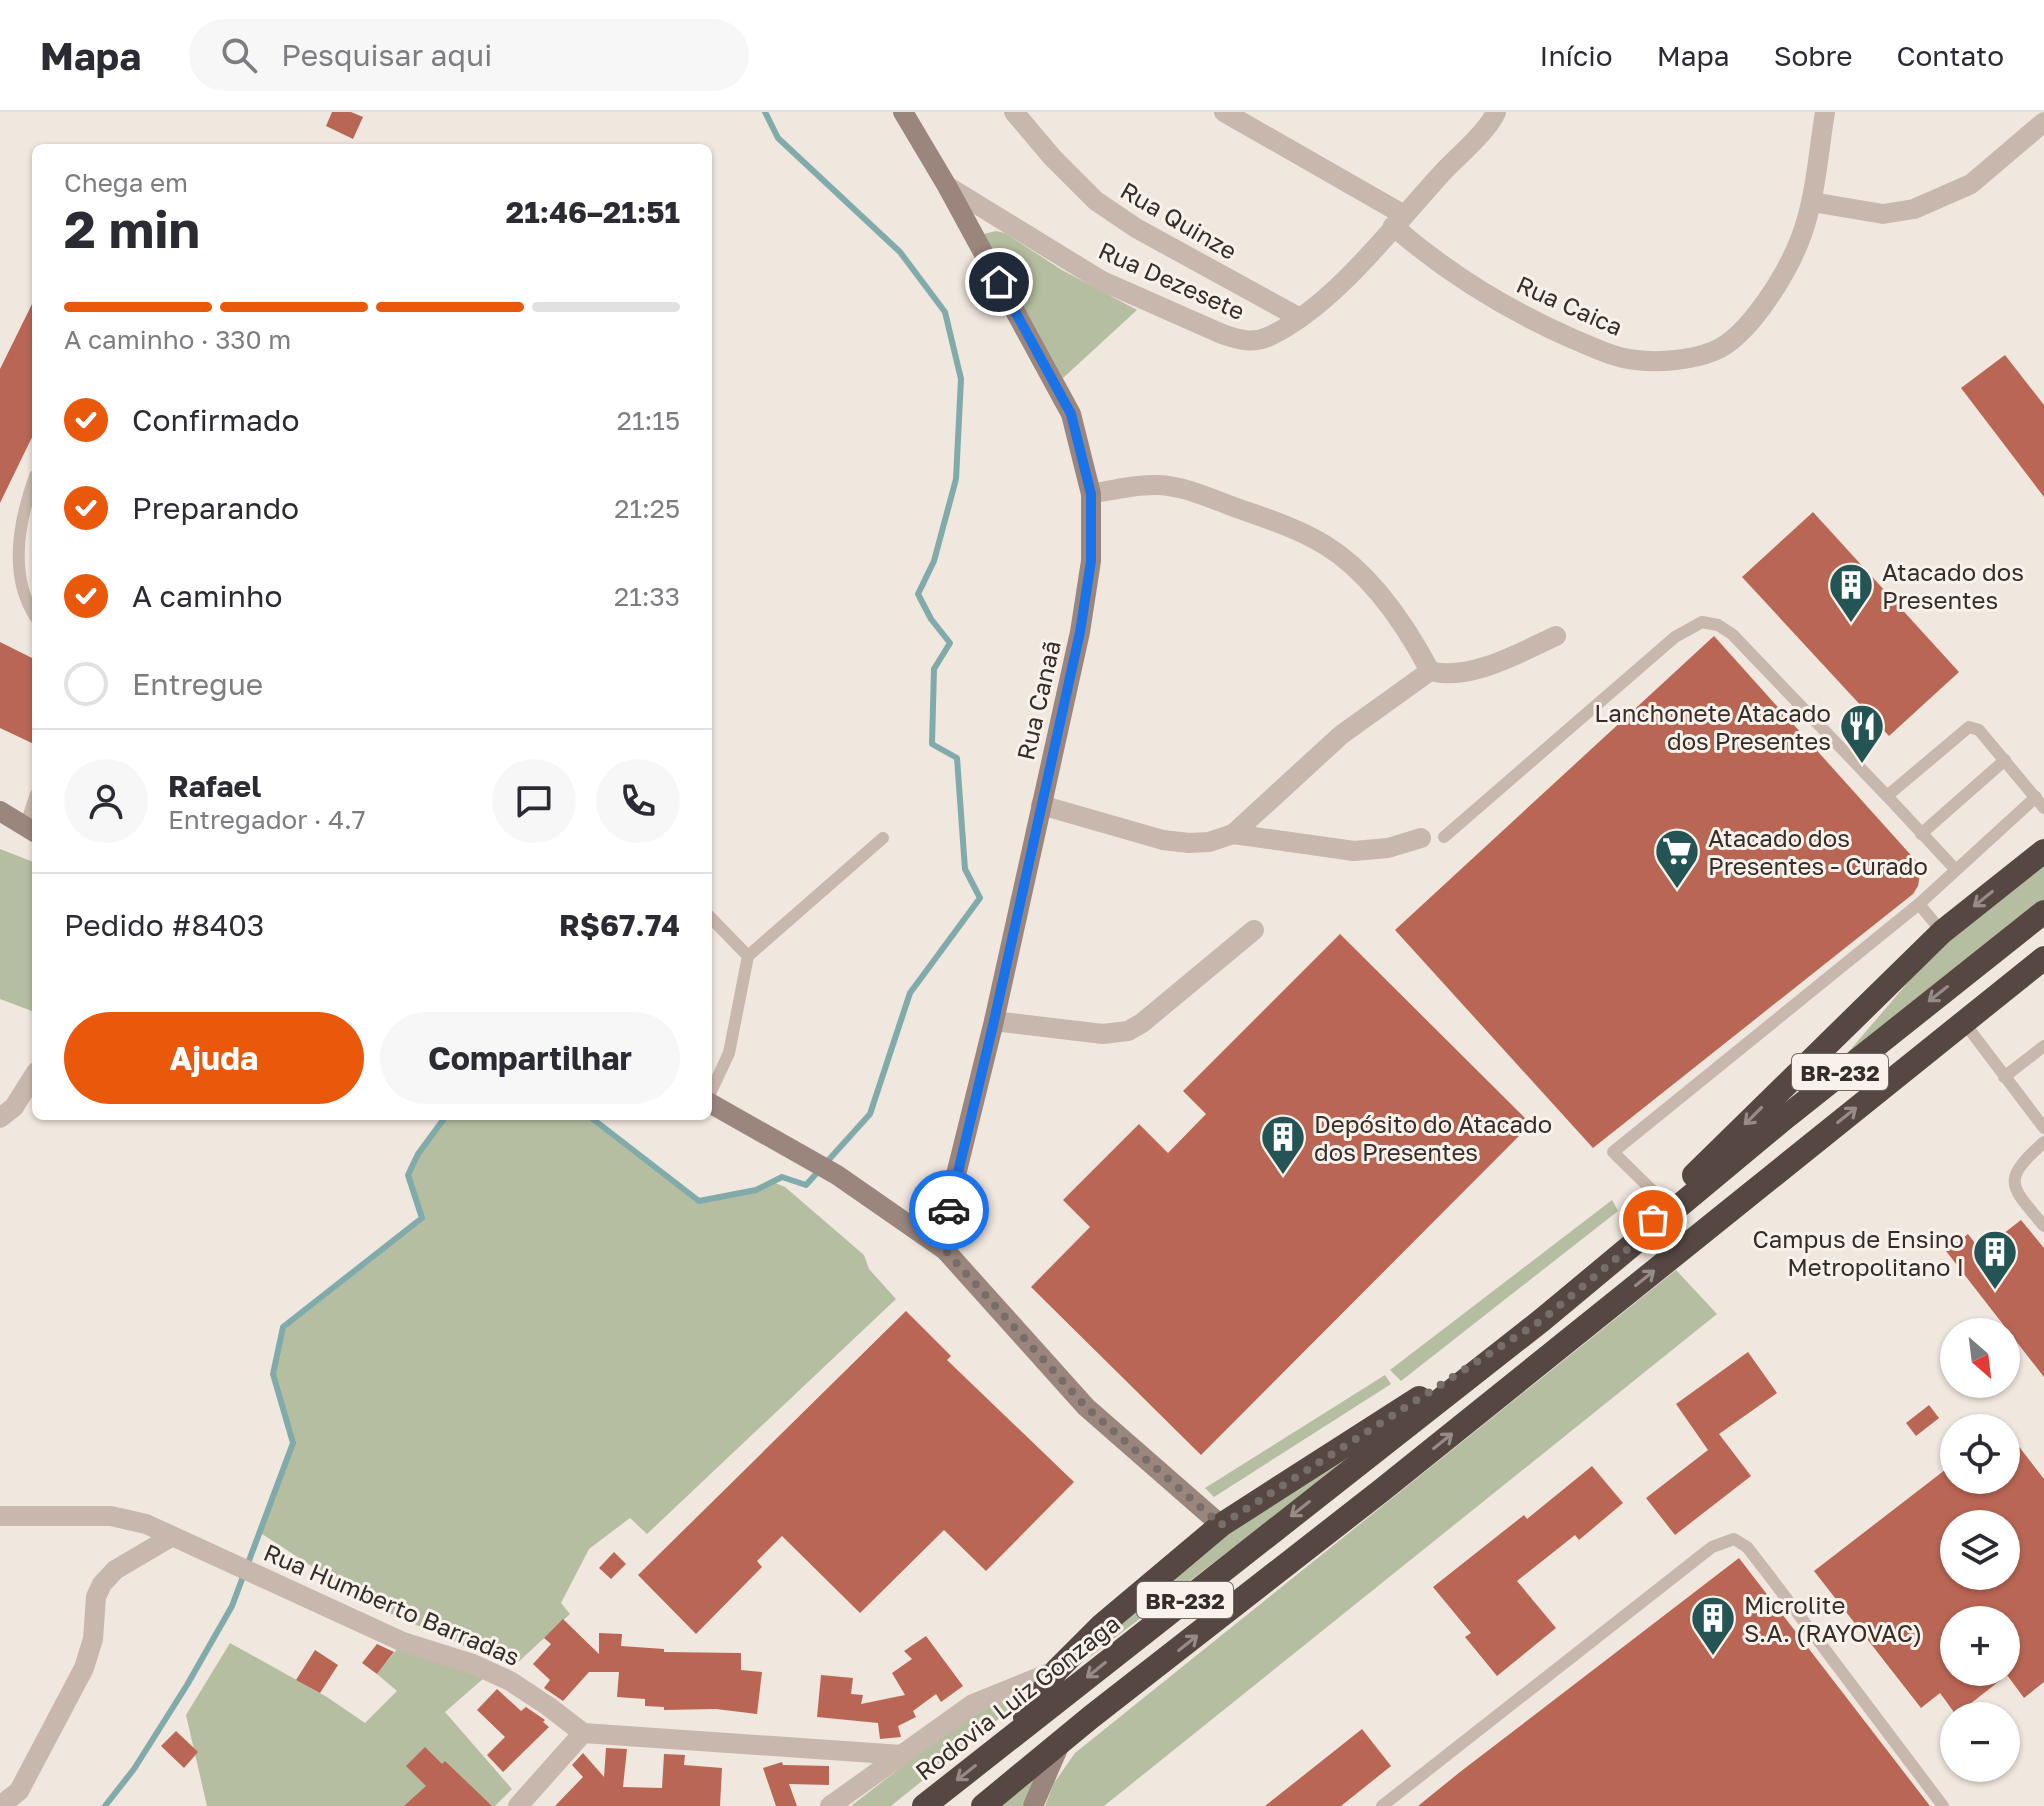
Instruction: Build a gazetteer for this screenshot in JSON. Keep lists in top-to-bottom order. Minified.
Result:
{"streets":{"highway":["BR-232","Rodovia Luiz Gonzaga"],"street":["Rua Quinze","Rua Dezesete","Rua Caica","Rua Canaã","Rua Humberto Barradas"]},"crossings":[["Rua Quinze","Rua Dezesete"],["Rua Dezesete","Rua Caica"],["Rua Dezesete","Rua Canaã"]],"places":{"building":["Atacado dos Presentes","Depósito do Atacado dos Presentes","Campus de Ensino Metropolitano I","Microlite S.A. (RAYOVAC)"],"restaurant":["Lanchonete Atacado dos Presentes"],"supermarket":["Atacado dos Presentes - Curado"]},"north":"bottom right","page":{"header":"Mapa","search":"Pesquisar aqui","nav":["Início","Mapa","Sobre","Contato"],"heading":["2 min","Chega em","21:46–21:51"],"panel":["Rafael","Entregador · 4.7","Pedido #8403","R$67.74"],"bar":"A caminho · 330 m","list":[["Confirmado","21:15"],["Preparando","21:25"],["A caminho","21:33"],"Entregue"],"buttons":["Ajuda","Compartilhar"],"map_buttons":["+","−"]}}
